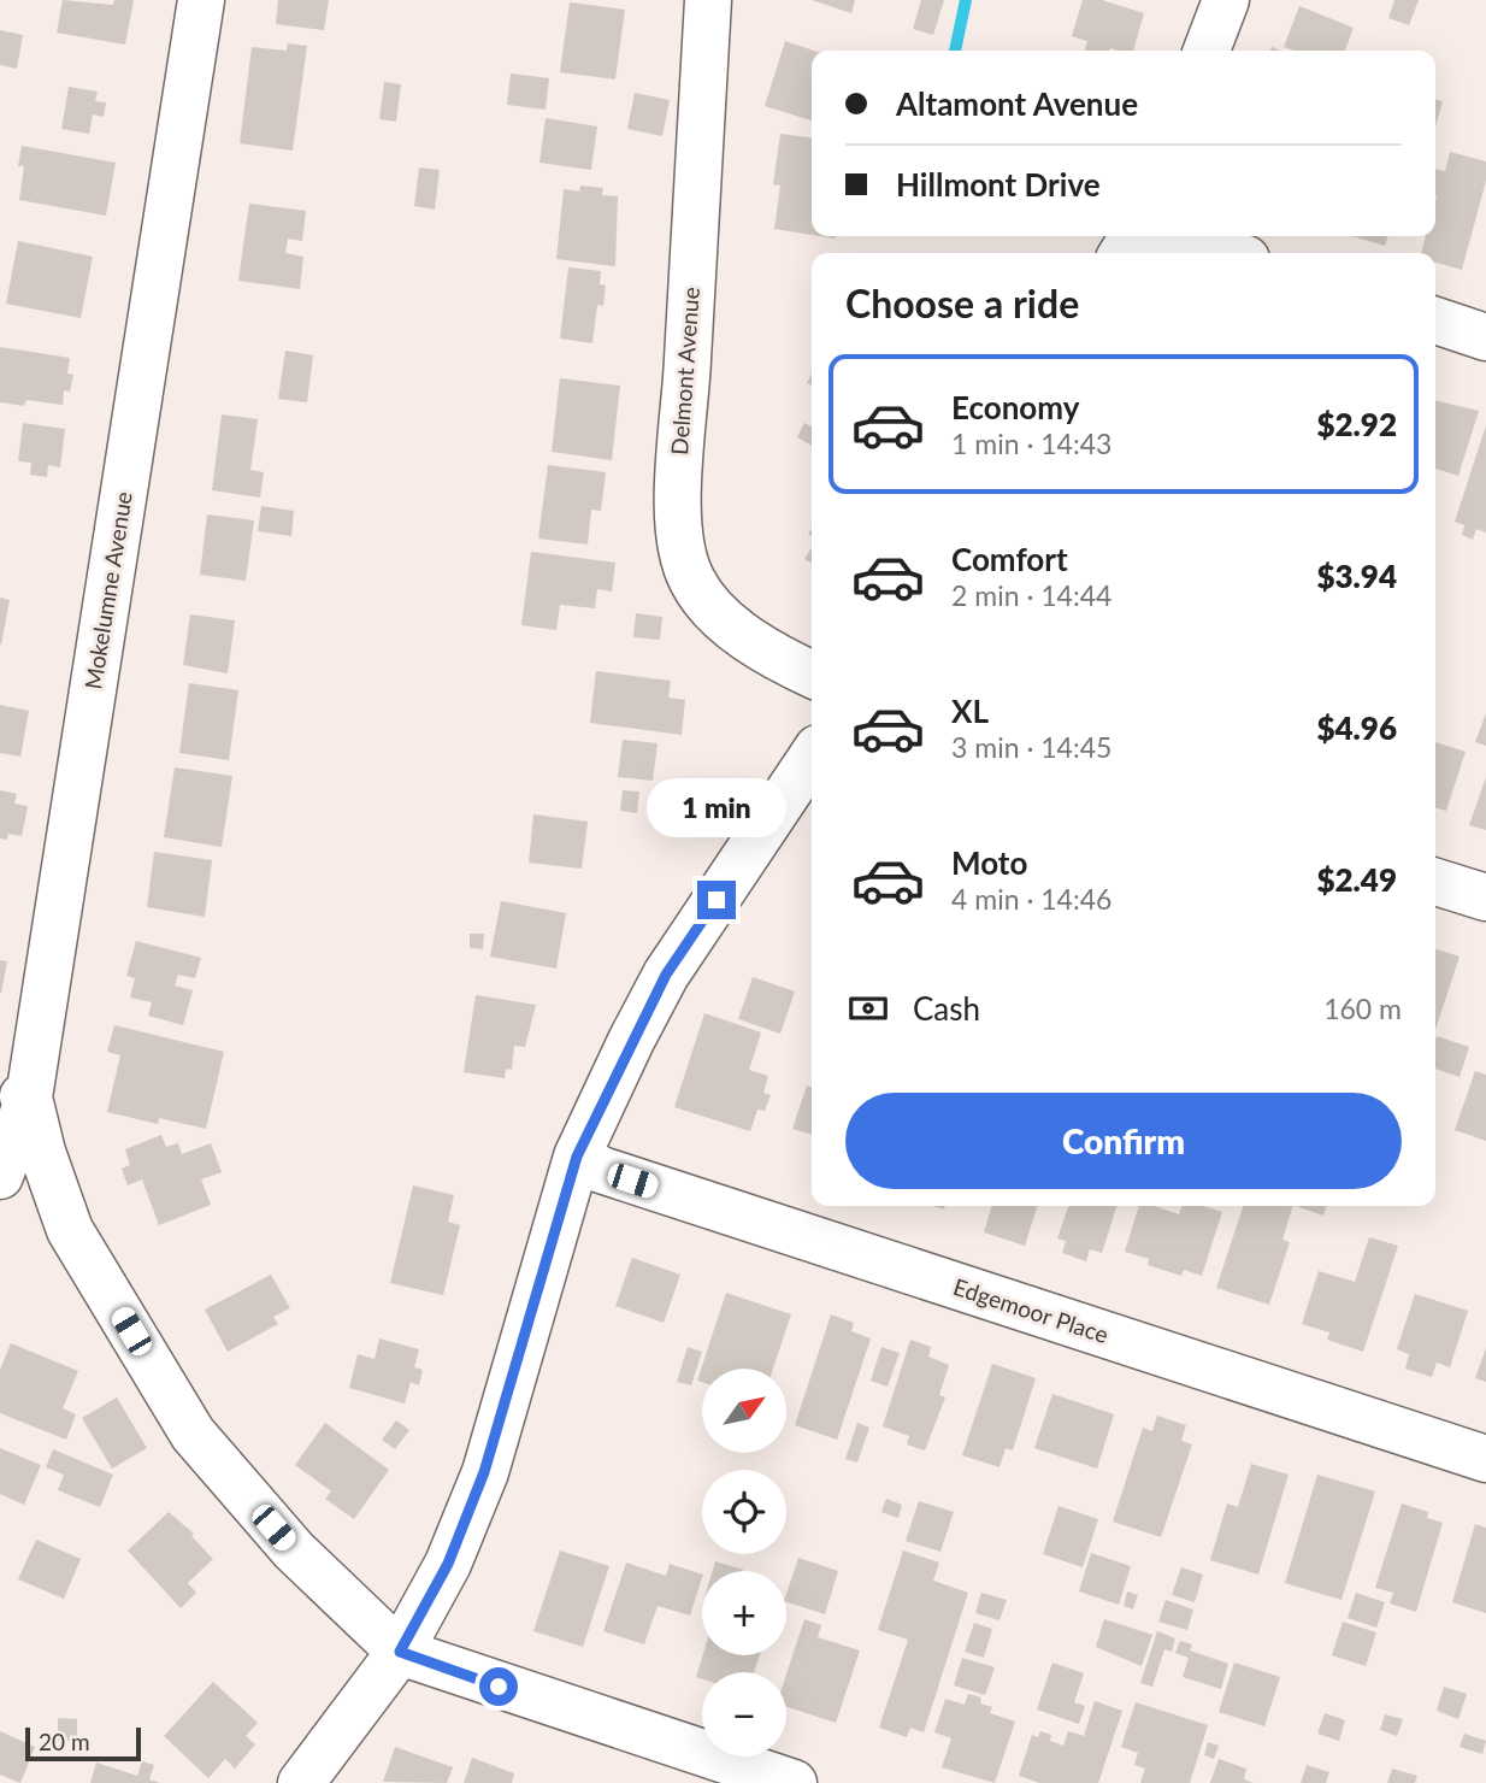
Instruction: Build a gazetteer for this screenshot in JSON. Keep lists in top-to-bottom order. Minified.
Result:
{"streets":{"street":["Delmont Avenue","Mokelumne Avenue","Edgemoor Place"]},"scale_bar":"20 m","north":"top right","page":{"banner":["Altamont Avenue","Hillmont Drive"],"heading":"Choose a ride","list":[{"name":"Economy","note":"1 min · 14:43","value":"$2.92"},{"name":"Comfort","note":"2 min · 14:44","value":"$3.94"},{"name":"XL","note":"3 min · 14:45","value":"$4.96"},{"name":"Moto","note":"4 min · 14:46","value":"$2.49"}],"bubble":"1 min","pay":["Cash","160 m"],"buttons":"Confirm","map_buttons":["+","−"],"scale":"20 m"}}
